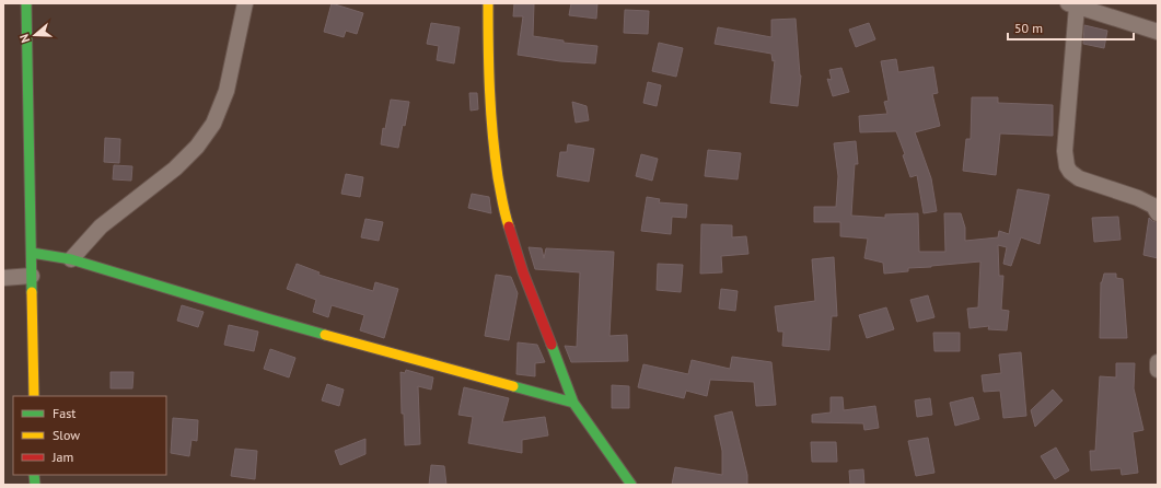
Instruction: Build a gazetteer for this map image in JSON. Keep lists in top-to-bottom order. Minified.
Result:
{"legend":["Fast","Slow","Jam"],"scale_bar":"50 m","north":"left"}
